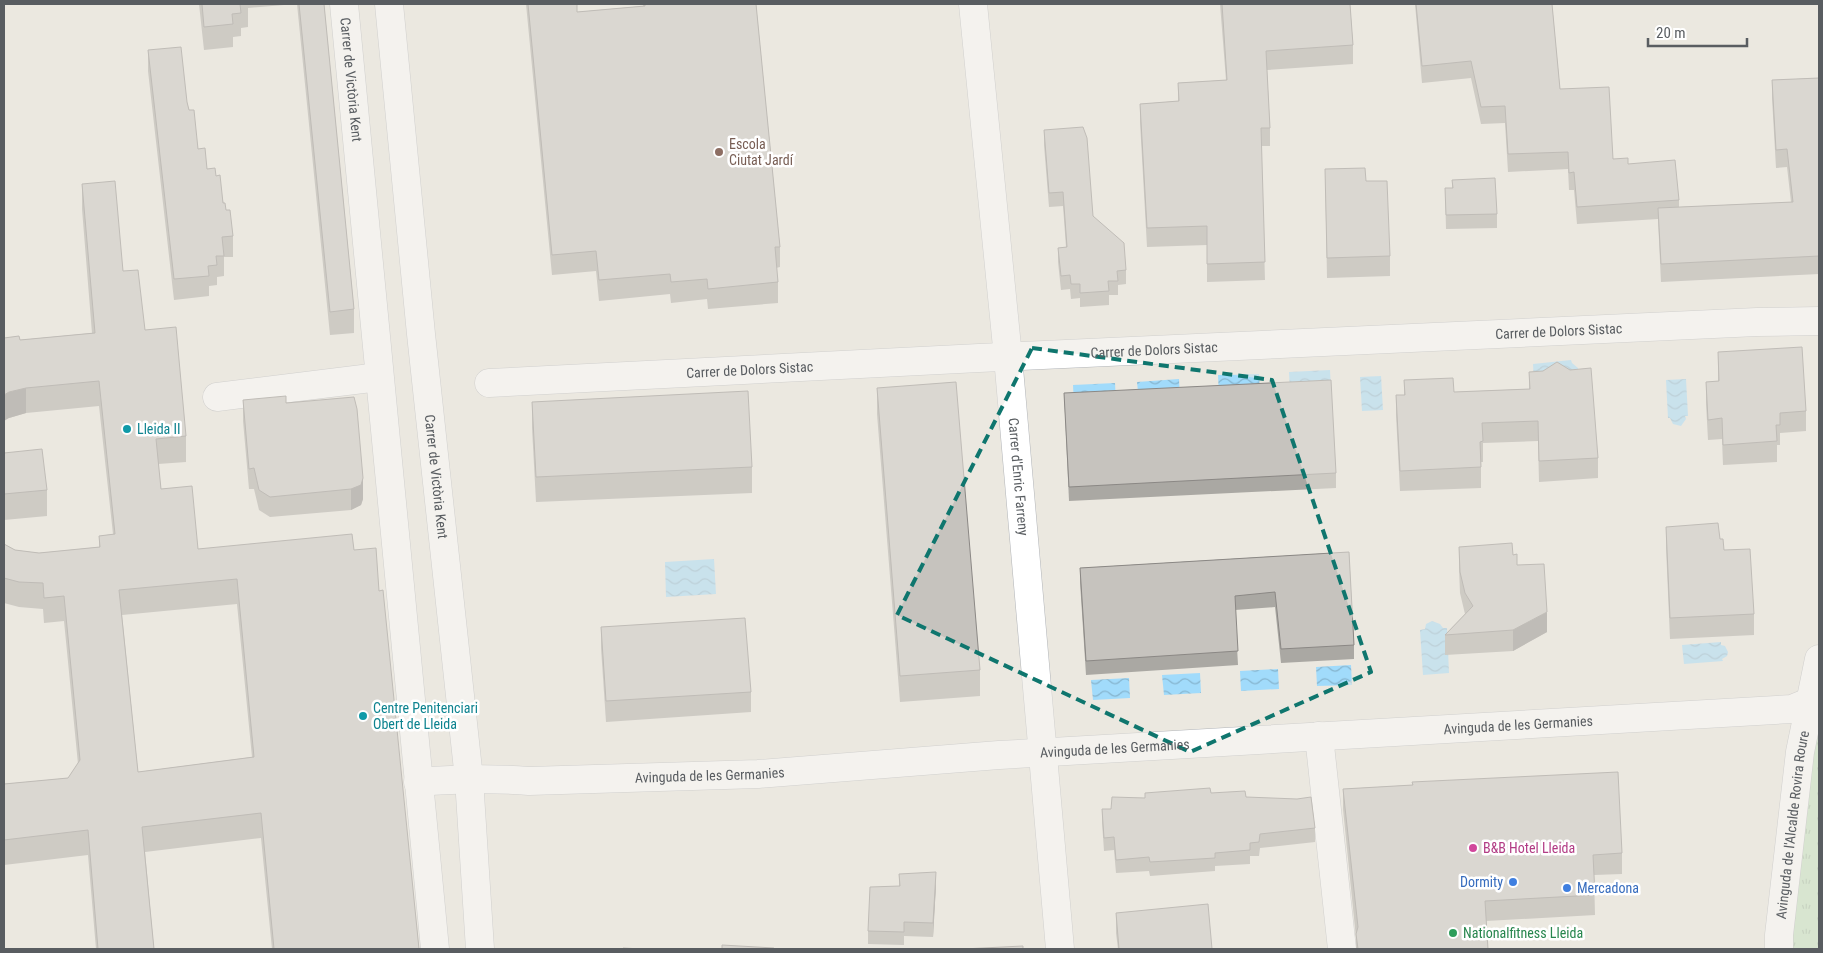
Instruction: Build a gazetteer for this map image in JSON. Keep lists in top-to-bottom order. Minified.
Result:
{"streets":{"street":["Carrer de Victòria Kent","Carrer de Dolors Sistac","Carrer d'Enric Farreny","Avinguda de les Germanies","Avinguda de l'Alcalde Rovira Roure"]},"crossings":[["Carrer de Victòria Kent","Avinguda de les Germanies"],["Carrer de Dolors Sistac","Carrer d'Enric Farreny"],["Carrer d'Enric Farreny","Avinguda de les Germanies"],["Avinguda de les Germanies","Avinguda de l'Alcalde Rovira Roure"]],"places":["Escola Ciutat Jardí","Lleida II","Centre Penitenciari Obert de Lleida","B&B Hotel Lleida","Dormity","Mercadona","Nationalfitness Lleida"],"scale_bar":"20 m"}
